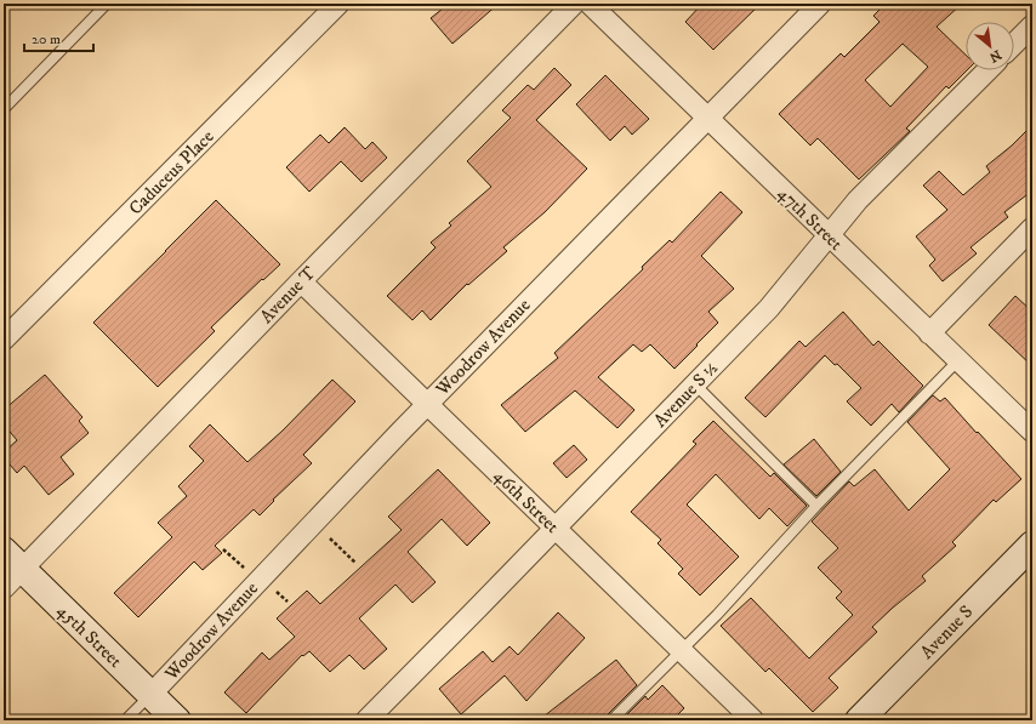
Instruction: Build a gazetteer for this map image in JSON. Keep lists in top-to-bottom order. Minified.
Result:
{"streets":{"main road":["Avenue S","45th Street"],"street":["Caduceus Place","47th Street","Avenue T","Woodrow Avenue","Avenue S ½","46th Street"]},"crossings":[["47th Street","Woodrow Avenue"],["47th Street","Avenue S ½"],["Avenue T","46th Street"],["Avenue T","45th Street"],["Woodrow Avenue","46th Street"],["Woodrow Avenue","45th Street"],["Avenue S ½","46th Street"]],"scale_bar":"20 m","north":"bottom right"}
